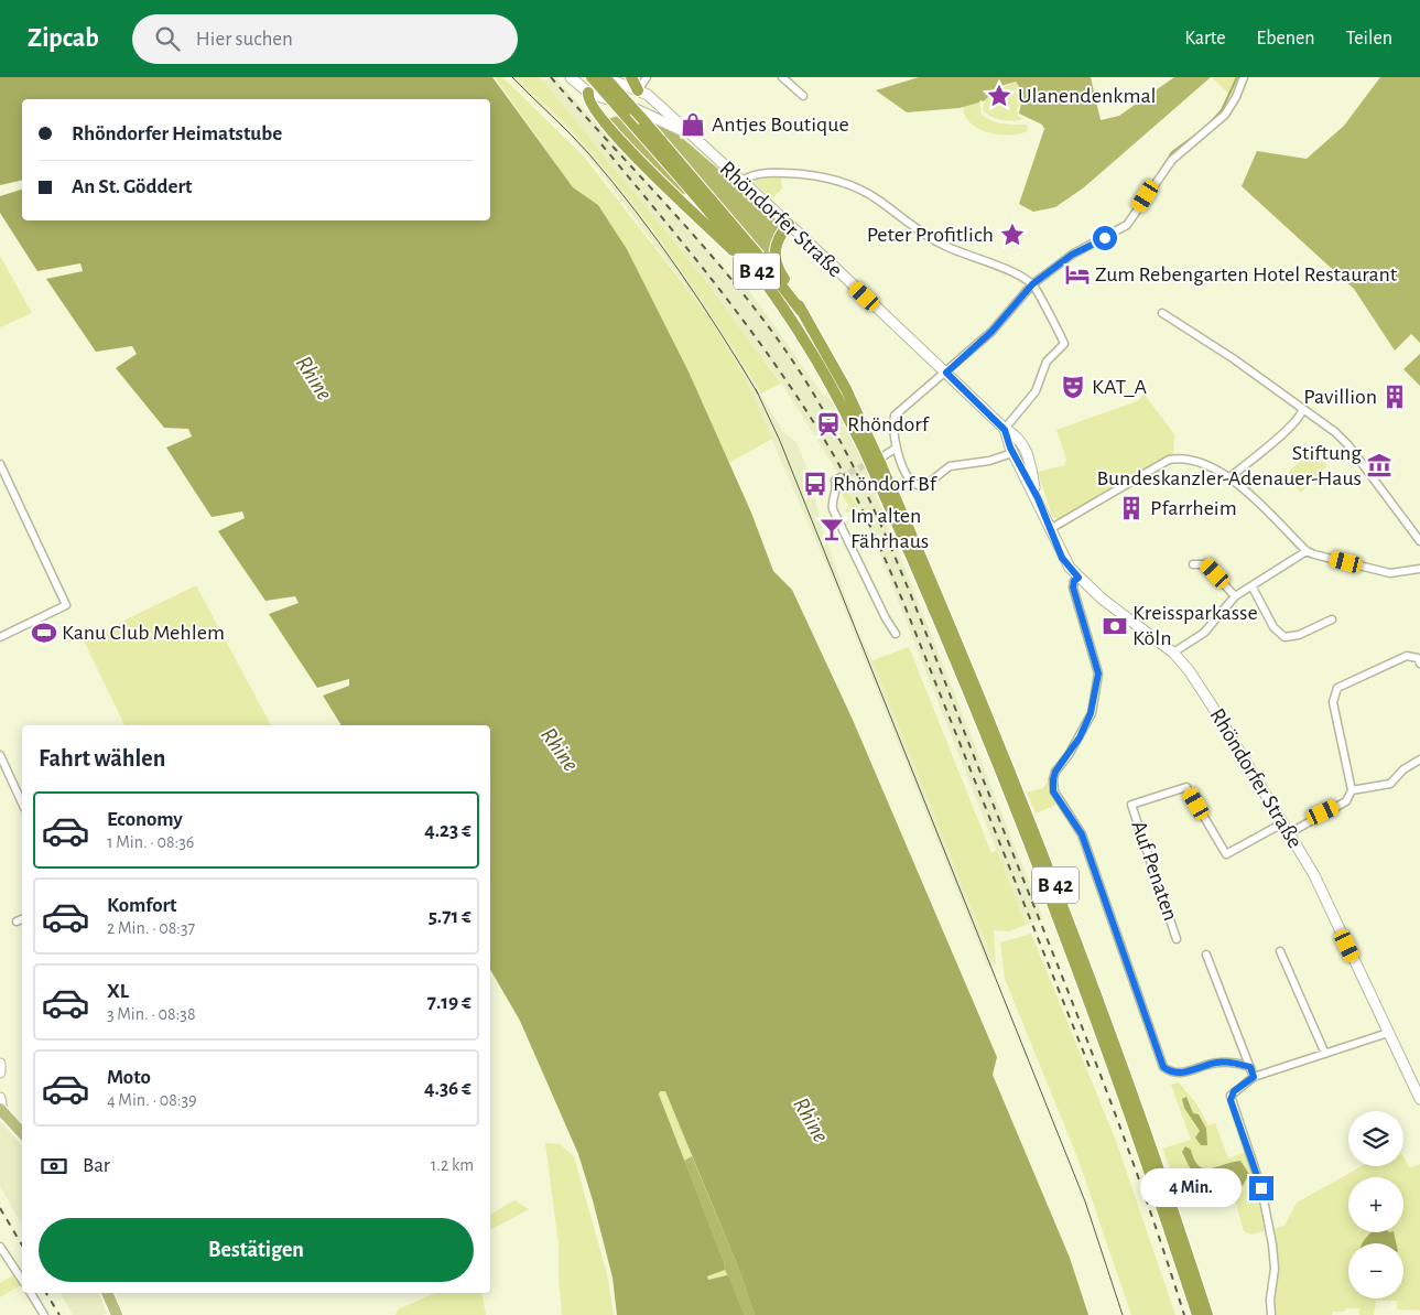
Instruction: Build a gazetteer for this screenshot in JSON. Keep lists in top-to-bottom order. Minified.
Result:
{"streets":{"highway":["B 42"],"main road":["Rhöndorfer Straße"],"street":["Auf Penaten"]},"crossings":[["Rhöndorfer Straße","B 42"],["Rhöndorfer Straße","Auf Penaten"]],"water":["Rhine"],"places":{"place":["Ulanendenkmal","Peter Profitlich"],"shop":["Antjes Boutique"],"hotel":["Zum Rebengarten Hotel Restaurant"],"theatre":["KAT_A"],"building":["Pavillion","Pfarrheim"],"station":["Rhöndorf"],"museum":["Stiftung Bundeskanzler-Adenauer-Haus"],"bus stop":["Rhöndorf Bf"],"bar":["Im alten Fährhaus"],"bank":["Kreissparkasse Köln"],"sports":["Kanu Club Mehlem"]},"page":{"header":"Zipcab","search":"Hier suchen","nav":["Karte","Ebenen","Teilen"],"banner":["Rhöndorfer Heimatstube","An St. Göddert"],"heading":"Fahrt wählen","list":[{"name":"Economy","note":"1 Min. · 08:36","value":"4.23 €"},{"name":"Komfort","note":"2 Min. · 08:37","value":"5.71 €"},{"name":"XL","note":"3 Min. · 08:38","value":"7.19 €"},{"name":"Moto","note":"4 Min. · 08:39","value":"4.36 €"}],"map_buttons":["+","−"],"pay":["Bar","1.2 km"],"bubble":"4 Min.","buttons":"Bestätigen"}}
